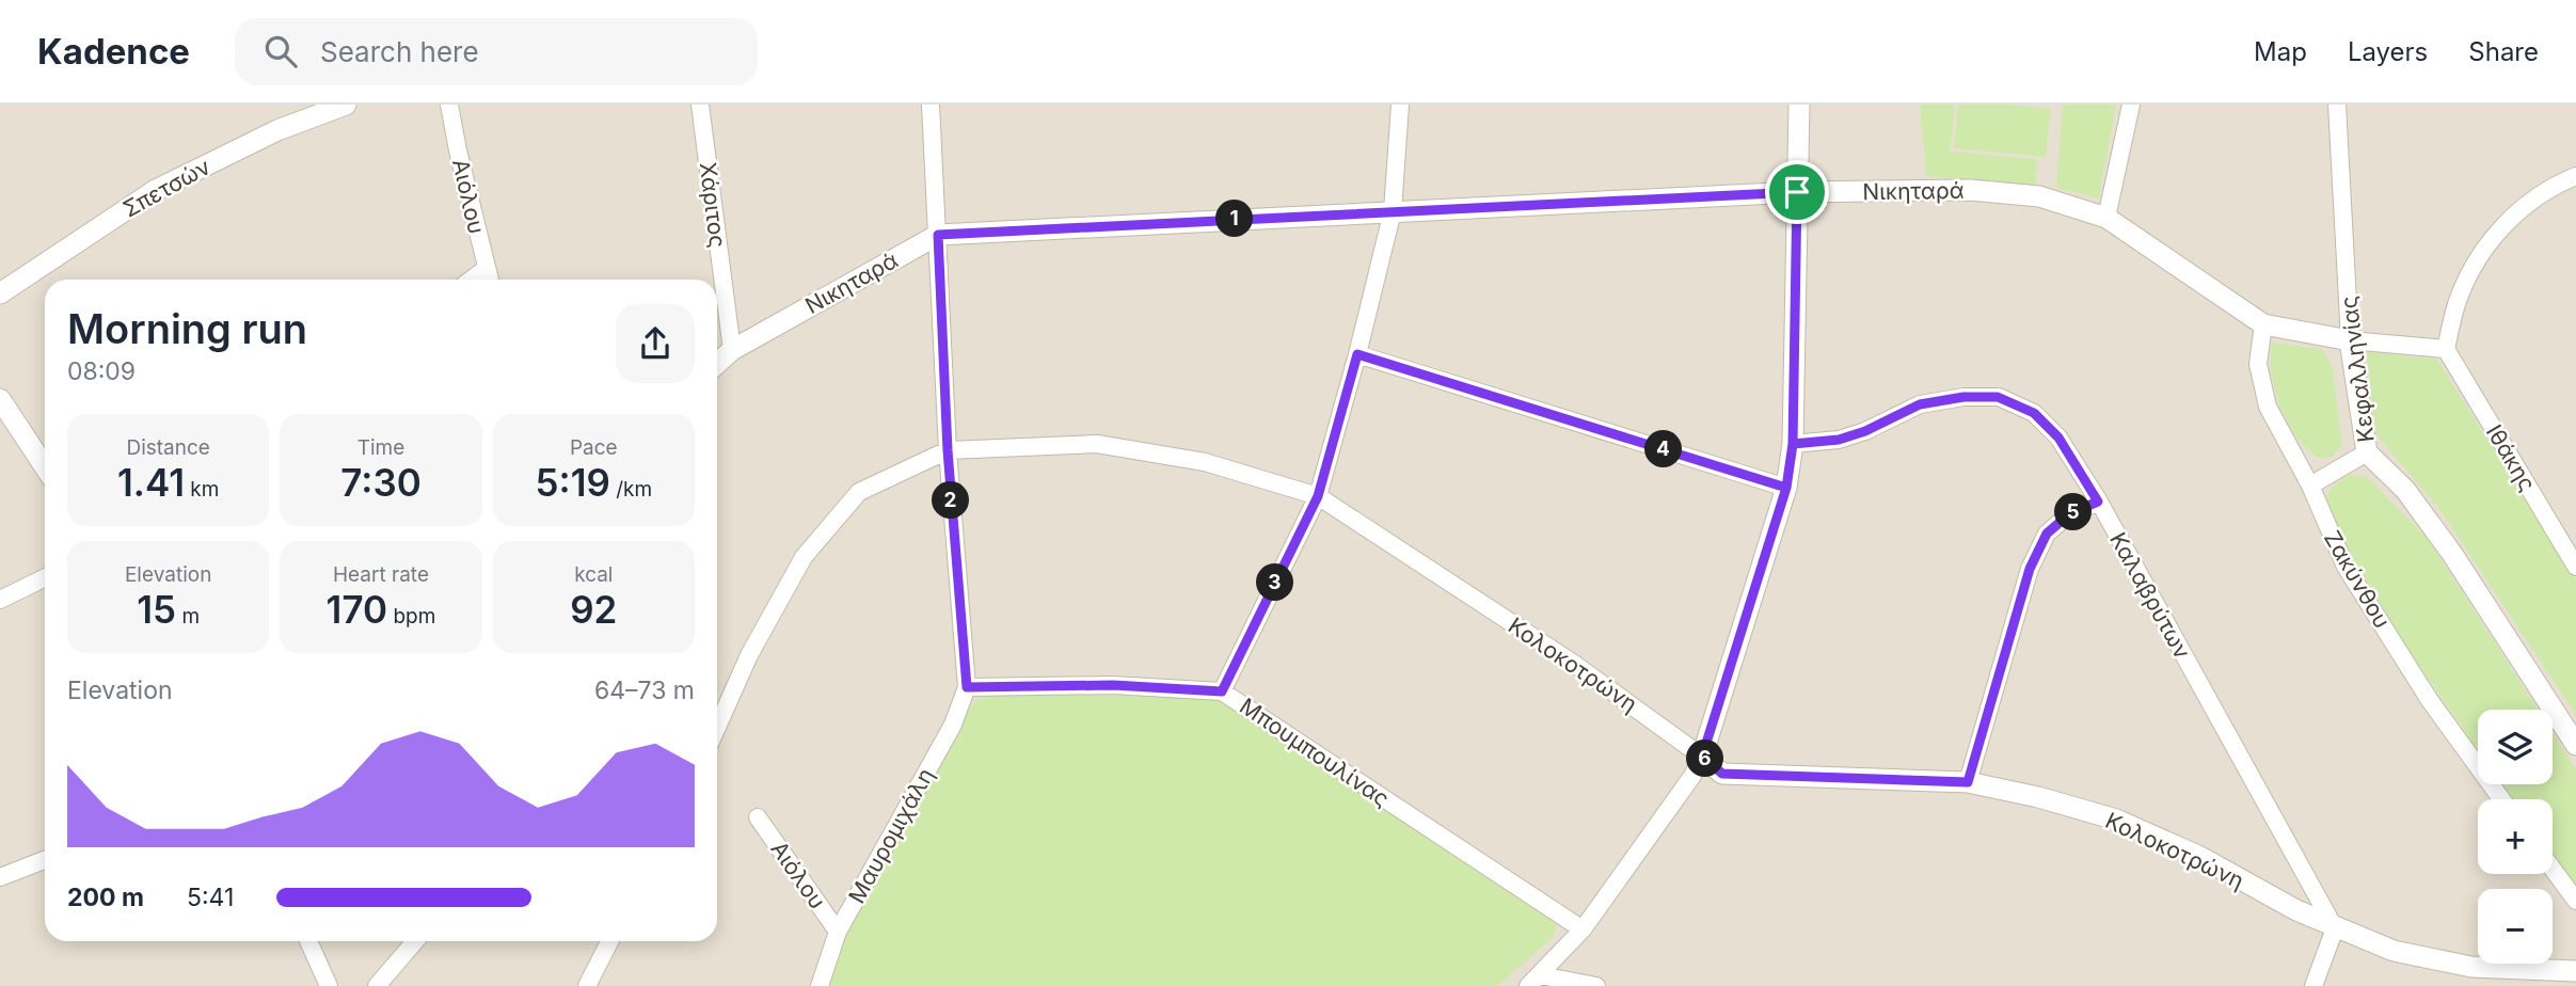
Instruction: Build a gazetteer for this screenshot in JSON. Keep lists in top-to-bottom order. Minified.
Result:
{"streets":{"street":["Σπετσών","Νικηταρά","Αιόλου","Χάριτος","Κεφαλληνίας","Ιθάκης","Ζακύνθου","Καλαβρύτων","Κολοκοτρώνη","Μπουμπουλίνας","Μαυρομιχάλη"]},"crossings":[["Νικηταρά","Χάριτος"],["Νικηταρά","Κεφαλληνίας"],["Νικηταρά","Ιθάκης"],["Νικηταρά","Ζακύνθου"],["Αιόλου","Μαυρομιχάλη"],["Καλαβρύτων","Κολοκοτρώνη"],["Μπουμπουλίνας","Μαυρομιχάλη"]],"page":{"header":"Kadence","search":"Search here","nav":["Map","Layers","Share"],"pins":["1","4","2","5","3","6"],"heading":["Morning run","08:09"],"stats":[["Distance","1.41 km"],["Time","7:30"],["Pace","5:19 /km"],["Elevation","15 m"],["Heart rate","170 bpm"],["kcal","92"]],"chart":["Elevation","64–73 m"],"map_buttons":["+","−"],"list":[{"name":"200 m","note":"5:41"}]}}
